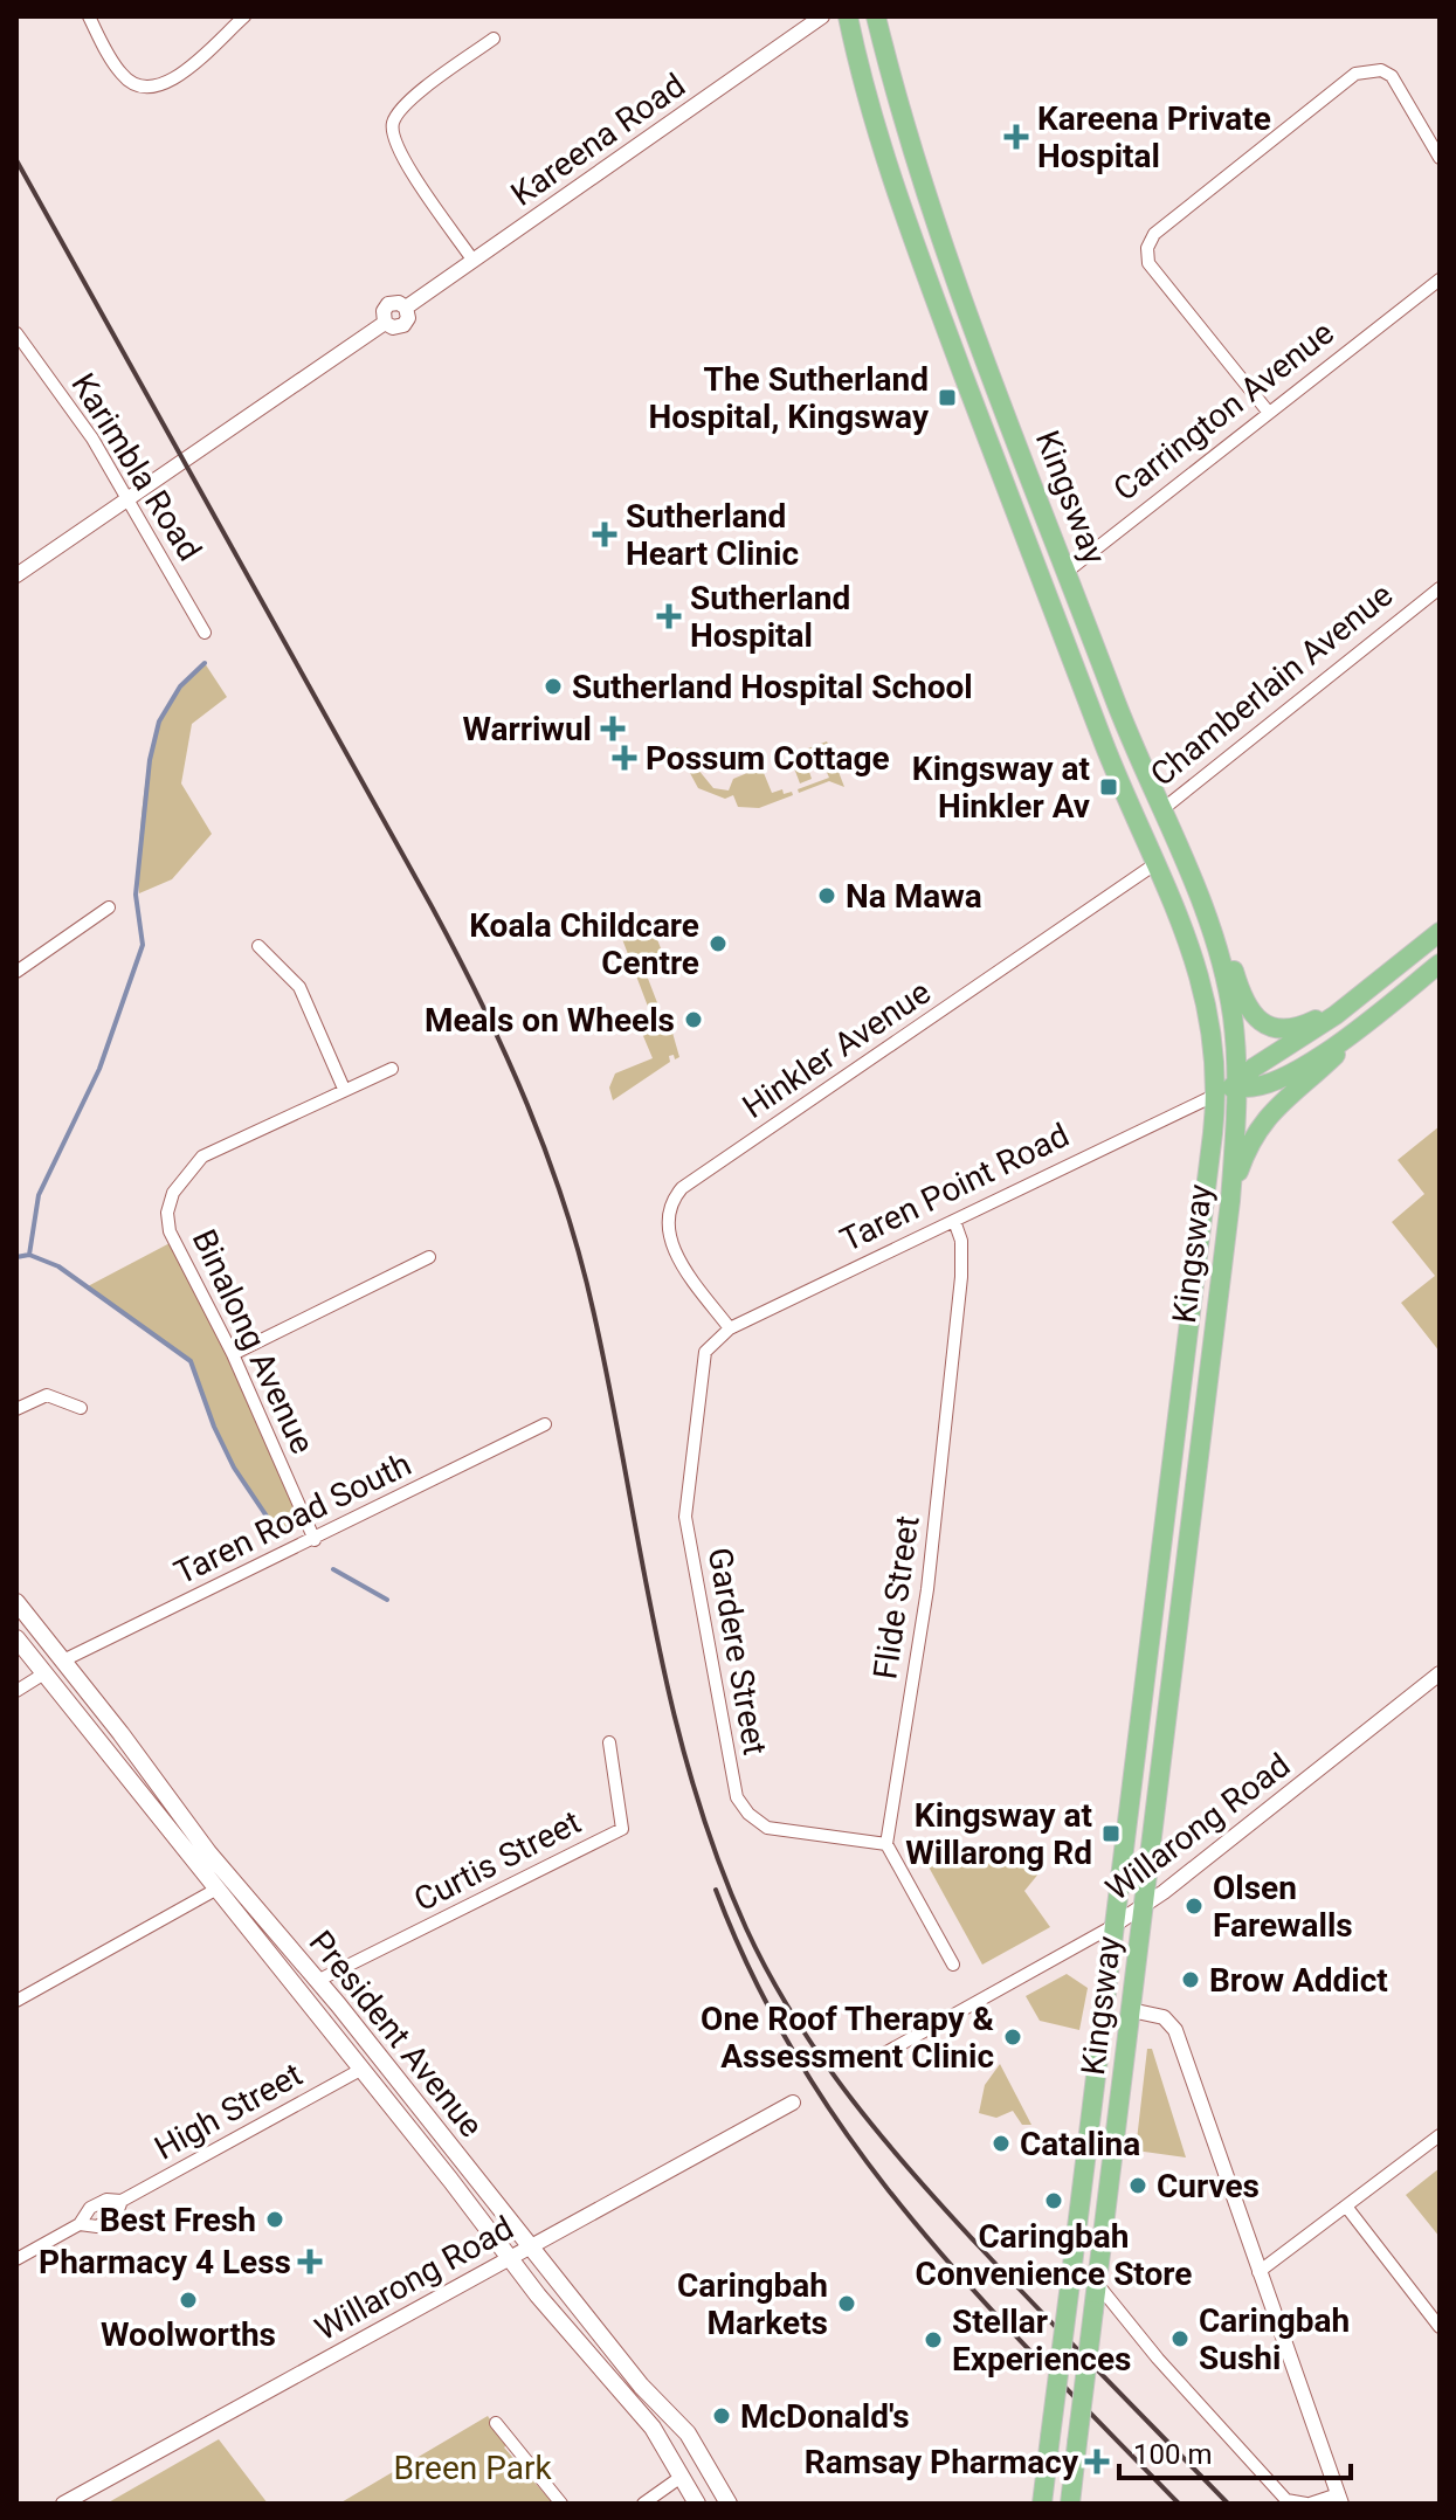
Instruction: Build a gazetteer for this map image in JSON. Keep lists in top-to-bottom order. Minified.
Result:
{"streets":{"main road":["Carrington Avenue","Kingsway","Chamberlain Avenue","Taren Point Road","President Avenue"],"street":["Kareena Road","Karimbla Road","Hinkler Avenue","Binalong Avenue","Taren Road South","Flide Street","Gardere Street","Willarong Road","Curtis Street","High Street"]},"crossings":[["Kareena Road","Karimbla Road"],["Carrington Avenue","Kingsway"],["Kingsway","Chamberlain Avenue"],["Kingsway","Hinkler Avenue"],["Kingsway","Taren Point Road"],["Kingsway","Willarong Road"],["Hinkler Avenue","Taren Point Road"],["Taren Point Road","Flide Street"],["Taren Point Road","Gardere Street"],["Binalong Avenue","Taren Road South"],["Taren Road South","President Avenue"],["Flide Street","Gardere Street"],["Willarong Road","President Avenue"],["Curtis Street","President Avenue"],["President Avenue","High Street"]],"parks":["Breen Park"],"places":{"health":["Kareena Private Hospital","Sutherland Heart Clinic","Sutherland Hospital","Warriwul","Possum Cottage","Pharmacy 4 Less","Ramsay Pharmacy"],"transit":["The Sutherland Hospital, Kingsway","Kingsway at Hinkler Av","Kingsway at Willarong Rd"],"other":["Sutherland Hospital School","Na Mawa","Koala Childcare Centre","Meals on Wheels","Olsen Farewalls","Brow Addict","One Roof Therapy & Assessment Clinic","Catalina","Curves","Caringbah Convenience Store","Best Fresh","Woolworths","Caringbah Markets","Caringbah Sushi","Stellar Experiences","McDonald's"]},"scale_bar":"100 m"}
